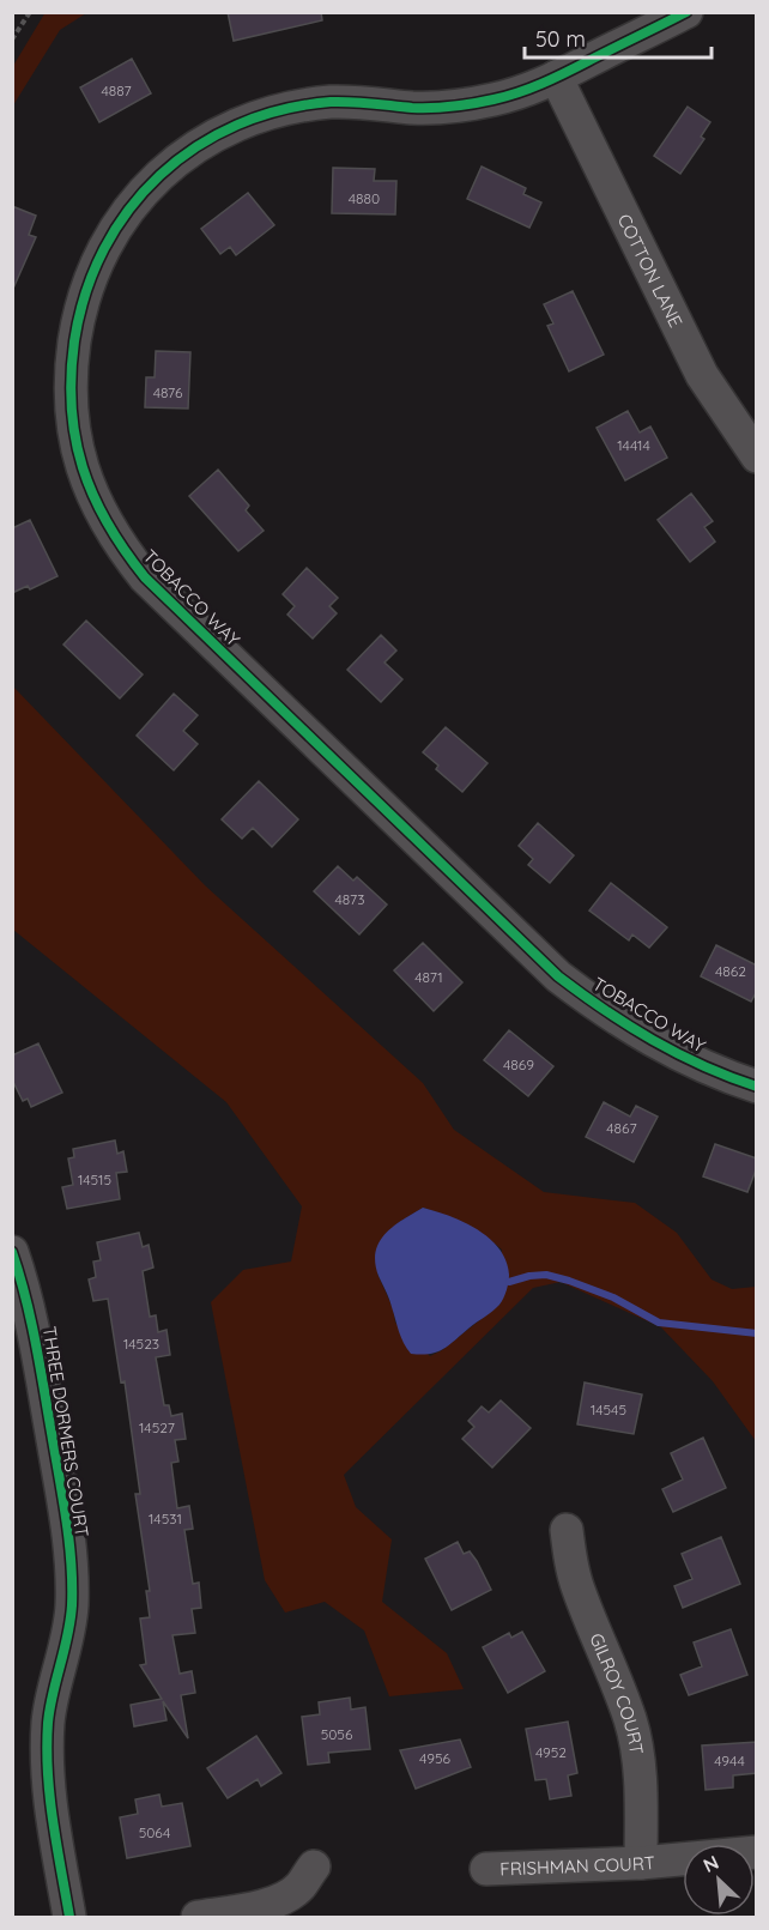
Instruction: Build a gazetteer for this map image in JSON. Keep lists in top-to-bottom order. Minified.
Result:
{"streets":{"street":["COTTON LANE","TOBACCO WAY","THREE DORMERS COURT","GILROY COURT","FRISHMAN COURT"]},"crossings":[["COTTON LANE","TOBACCO WAY"],["GILROY COURT","FRISHMAN COURT"]],"house_numbers":["4887","4880","4876","14414","4873","4862","4871","4869","4867","14515","14523","14545","14527","14531","5056","4952","4956","4944","5064"],"scale_bar":"50 m","north":"top left"}
